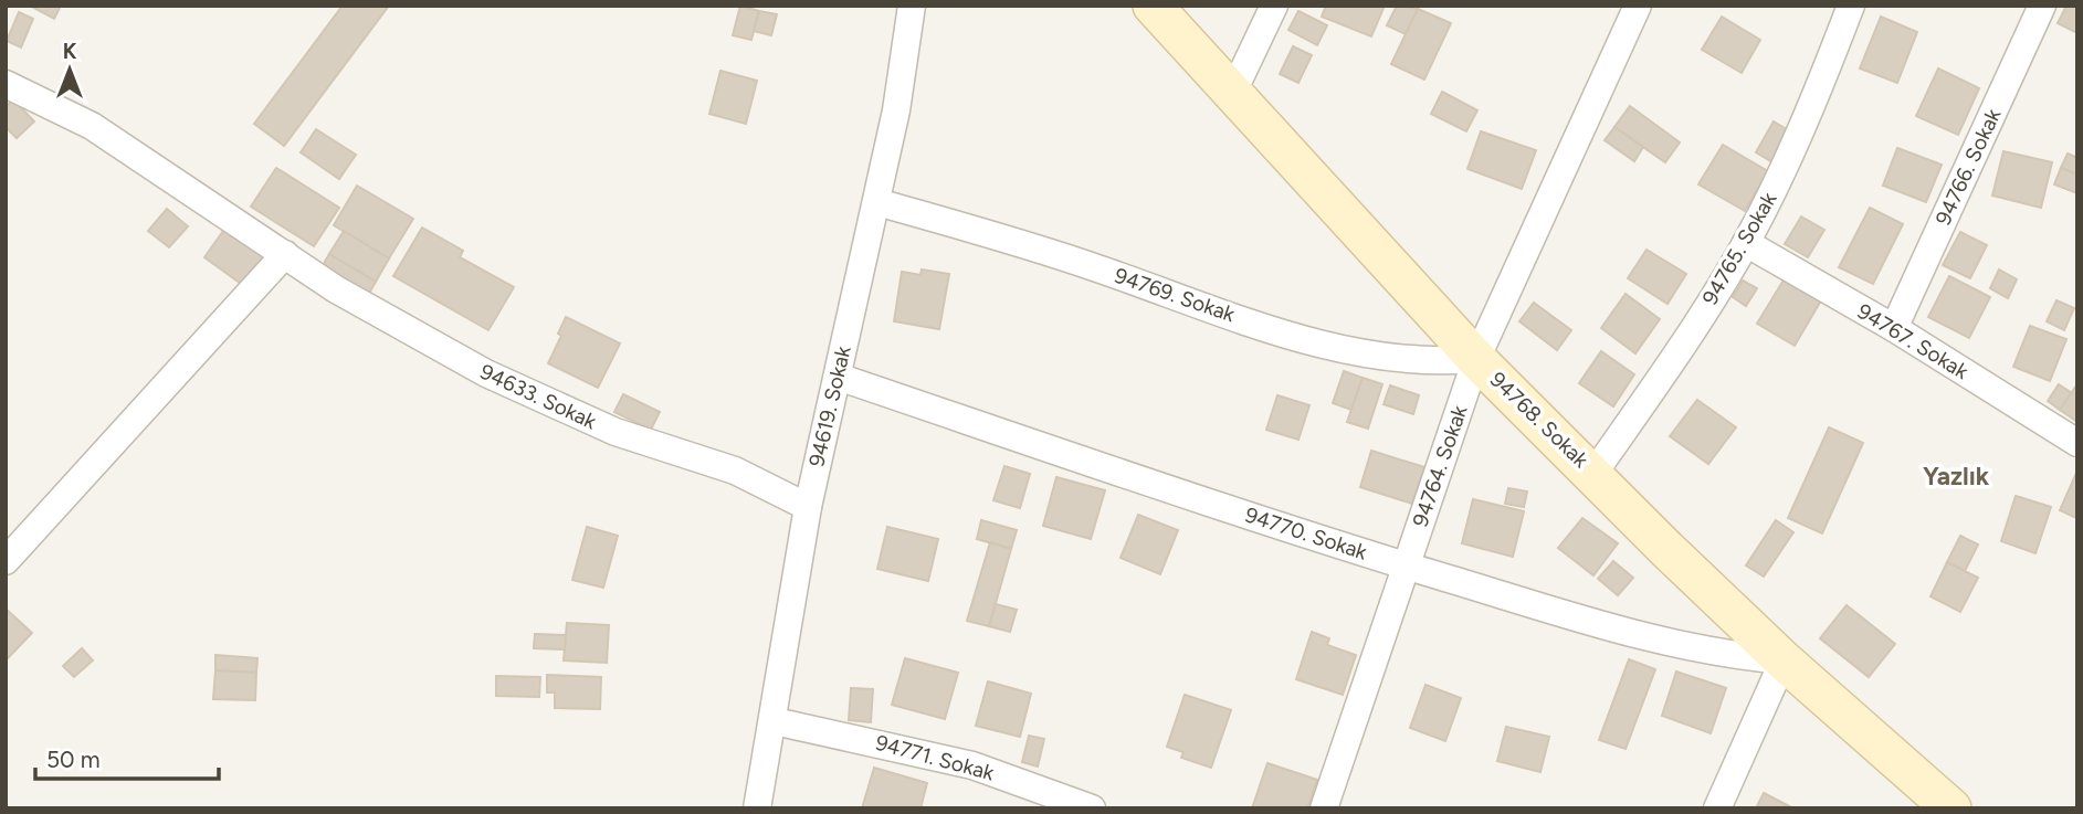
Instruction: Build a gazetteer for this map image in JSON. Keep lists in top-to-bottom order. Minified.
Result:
{"streets":{"street":["94766. Sokak","94765. Sokak","94769. Sokak","94767. Sokak","94633. Sokak","94619. Sokak","94768. Sokak","94764. Sokak","94770. Sokak","94771. Sokak"]},"crossings":[["94766. Sokak","94767. Sokak"],["94765. Sokak","94767. Sokak"],["94765. Sokak","94768. Sokak"],["94769. Sokak","94619. Sokak"],["94769. Sokak","94768. Sokak"],["94769. Sokak","94764. Sokak"],["94633. Sokak","94619. Sokak"],["94619. Sokak","94770. Sokak"],["94619. Sokak","94771. Sokak"],["94768. Sokak","94764. Sokak"],["94768. Sokak","94770. Sokak"],["94764. Sokak","94770. Sokak"]],"districts":["Yazlık"],"scale_bar":"50 m","north":"top"}
